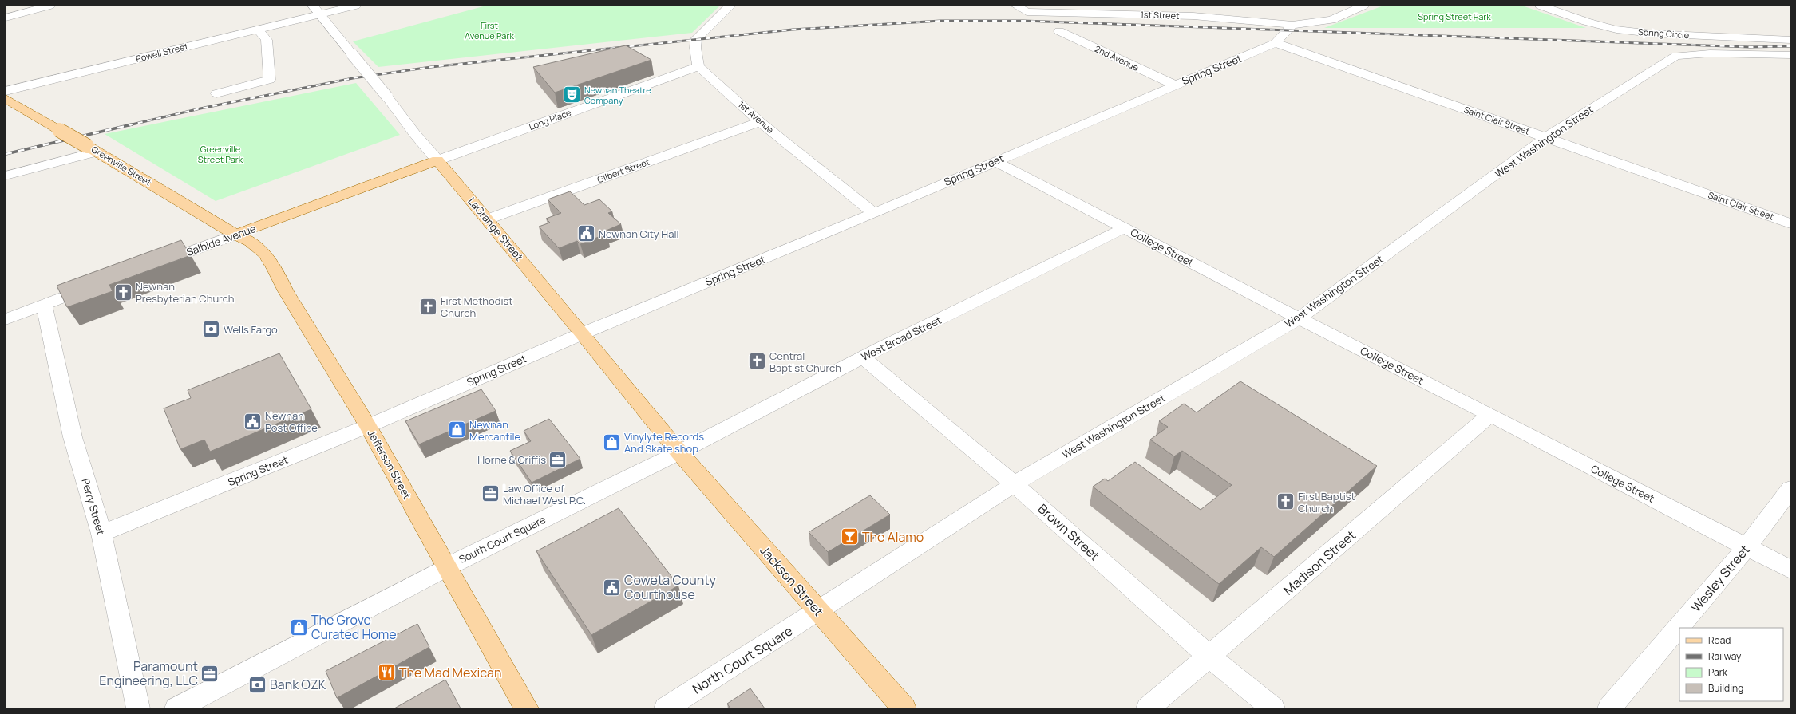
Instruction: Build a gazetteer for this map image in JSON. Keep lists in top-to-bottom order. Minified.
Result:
{"streets":{"main road":["Greenville Street","LaGrange Street","Salbide Avenue","Jefferson Street","Jackson Street"],"street":["1st Street","Spring Circle","Powell Street","2nd Avenue","Spring Street","1st Avenue","Long Place","Saint Clair Street","West Washington Street","Gilbert Street","College Street","West Broad Street","Perry Street","Brown Street","South Court Square","Madison Street","Wesley Street","North Court Square"]},"crossings":[["1st Street","Spring Street"],["Powell Street","LaGrange Street"],["2nd Avenue","Spring Street"],["Spring Street","1st Avenue"],["Spring Street","Saint Clair Street"],["Spring Street","LaGrange Street"],["Spring Street","College Street"],["Spring Street","Jefferson Street"],["Spring Street","Perry Street"],["1st Avenue","Long Place"],["1st Avenue","Gilbert Street"],["Long Place","LaGrange Street"],["Long Place","Salbide Avenue"],["Saint Clair Street","West Washington Street"],["West Washington Street","College Street"],["West Washington Street","Brown Street"],["West Washington Street","Jackson Street"],["West Washington Street","North Court Square"],["Greenville Street","Salbide Avenue"],["Greenville Street","Jefferson Street"],["Gilbert Street","LaGrange Street"],["LaGrange Street","Salbide Avenue"],["LaGrange Street","West Broad Street"],["LaGrange Street","South Court Square"],["LaGrange Street","Jackson Street"],["Salbide Avenue","Jefferson Street"],["College Street","West Broad Street"],["College Street","Madison Street"],["College Street","Wesley Street"],["West Broad Street","Brown Street"],["West Broad Street","South Court Square"],["West Broad Street","Jackson Street"],["Jefferson Street","South Court Square"],["Brown Street","Madison Street"],["South Court Square","Jackson Street"],["Jackson Street","North Court Square"]],"parks":["Spring Street Park","First Avenue Park","Greenville Street Park"],"places":{"theatre":["Newnan Theatre Company"],"public building":["Newnan City Hall","Newnan Post Office","Coweta County Courthouse"],"church":["Newnan Presbyterian Church","First Methodist Church","Central Baptist Church","First Baptist Church"],"bank":["Wells Fargo","Bank OZK"],"shop":["Newnan Mercantile","Vinylyte Records And Skate shop","The Grove Curated Home"],"office":["Horne & Griffis","Law Office of Michael West P.C.","Paramount Engineering, LLC"],"bar":["The Alamo"],"restaurant":["The Mad Mexican"]},"legend":["Road","Railway","Park","Building"]}
